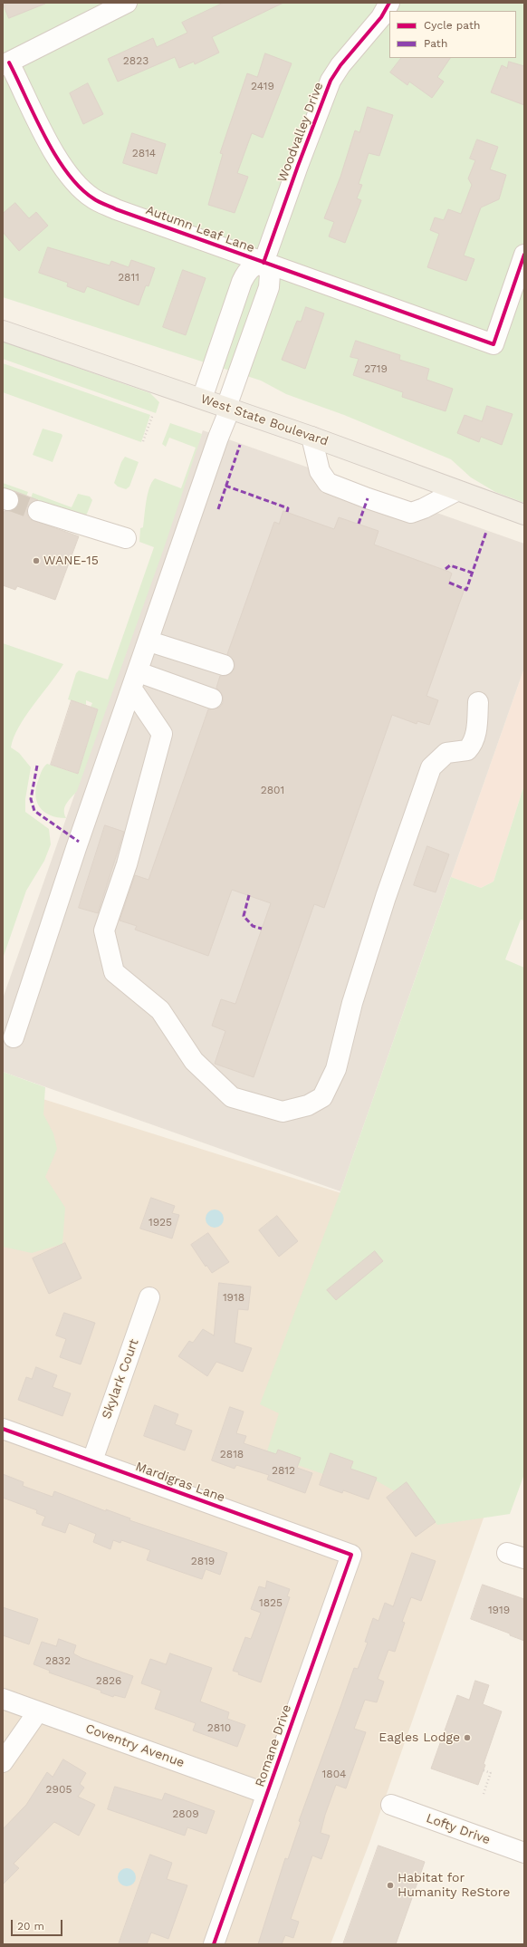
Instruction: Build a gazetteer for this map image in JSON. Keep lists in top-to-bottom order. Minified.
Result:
{"streets":{"main road":["West State Boulevard"],"street":["Woodvalley Drive","Autumn Leaf Lane","Skylark Court","Mardigras Lane","Coventry Avenue","Romane Drive","Lofty Drive"]},"crossings":[["Woodvalley Drive","Autumn Leaf Lane"],["Skylark Court","Mardigras Lane"],["Mardigras Lane","Romane Drive"],["Coventry Avenue","Romane Drive"]],"places":["WANE-15","Eagles Lodge","Habitat for Humanity ReStore"],"house_numbers":["2823","2419","2814","2811","2719","2801","1925","1918","2818","2812","2819","1825","1919","2832","2826","2810","1804","2905","2809"],"legend":["Cycle path","Path"],"scale_bar":"20 m"}
